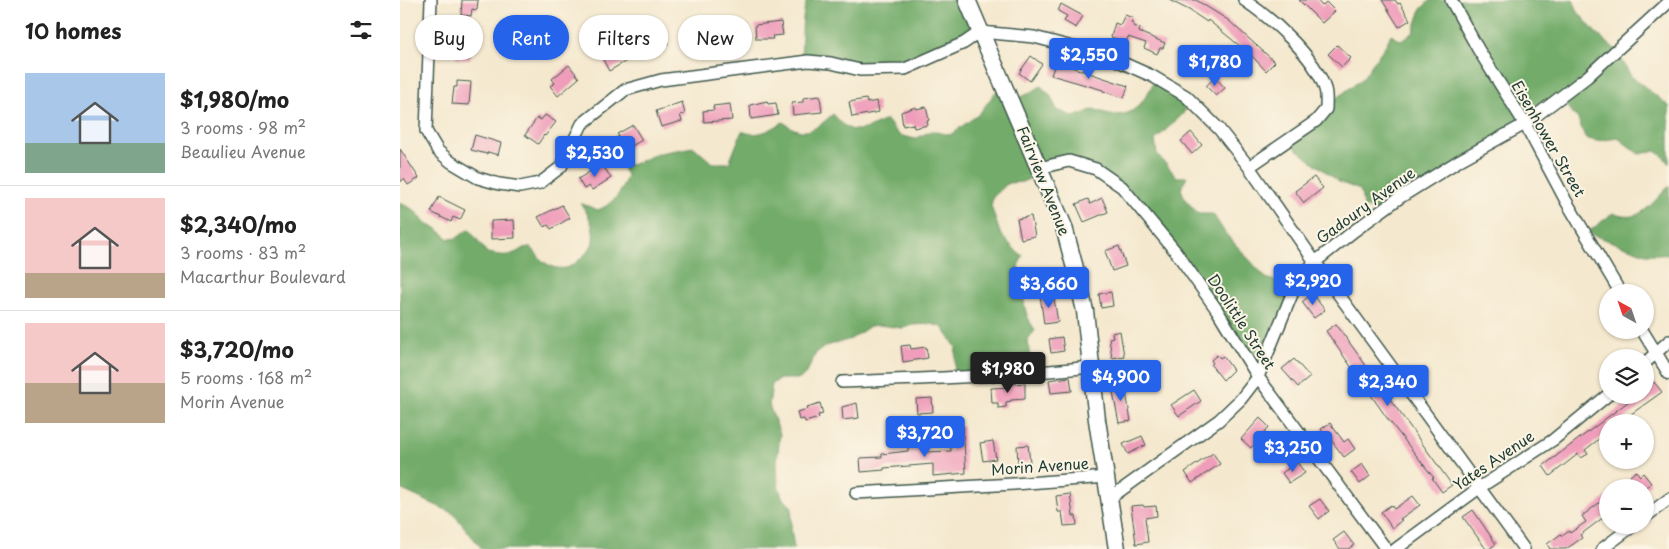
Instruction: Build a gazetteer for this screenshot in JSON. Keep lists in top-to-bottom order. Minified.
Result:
{"streets":{"main road":["Fairview Avenue"],"street":["Eisenhower Street","Gadoury Avenue","Doolittle Street","Yates Avenue","Morin Avenue"]},"crossings":[["Eisenhower Street","Gadoury Avenue"],["Fairview Avenue","Gadoury Avenue"],["Fairview Avenue","Doolittle Street"],["Fairview Avenue","Morin Avenue"],["Gadoury Avenue","Doolittle Street"]],"north":"top left","page":{"heading":"10 homes","chip":["Buy","Rent","Filters","New"],"price":["$2,550","$1,780","$2,530","$2,920","$3,660","$1,980","$4,900","$2,340","$3,720","$3,250"],"list":[{"name":"$1,980/mo","note":"3 rooms · 98 m² · Beaulieu Avenue"},{"name":"$2,340/mo","note":"3 rooms · 83 m² · Macarthur Boulevard"},{"name":"$3,720/mo","note":"5 rooms · 168 m² · Morin Avenue"}],"map_buttons":["+","−"]}}
